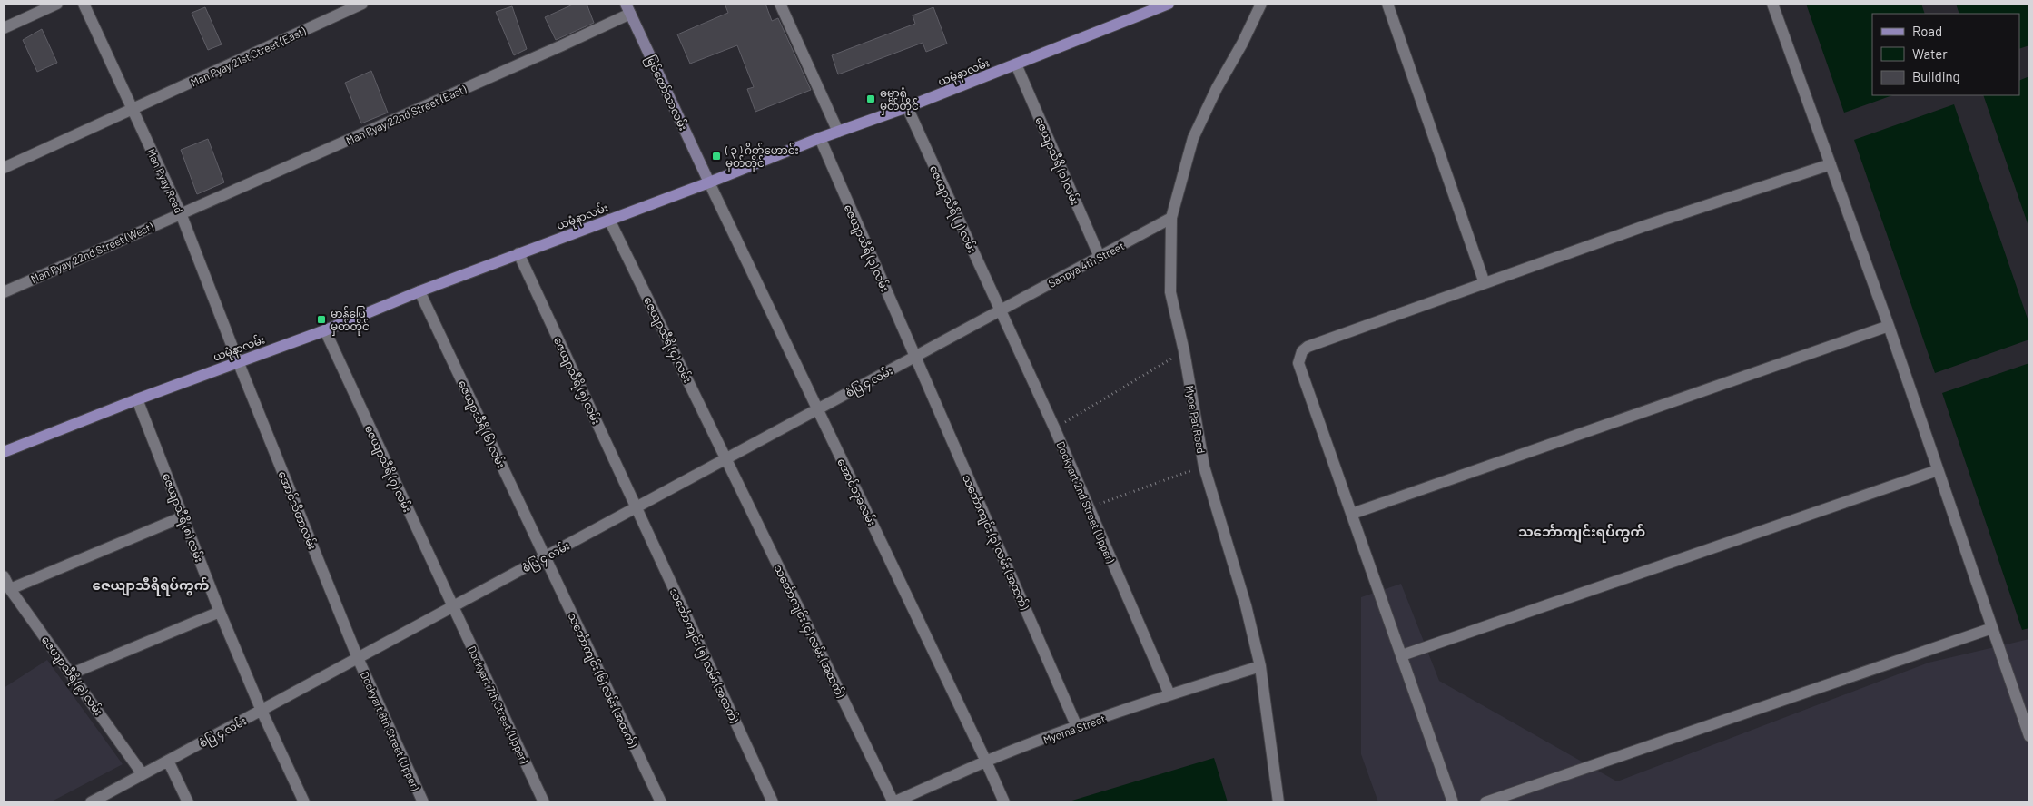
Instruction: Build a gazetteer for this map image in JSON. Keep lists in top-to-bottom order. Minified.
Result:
{"streets":{"main road":["ယမုံနာလမ်း","မြင်တော်သာလမ်း"],"street":["Man Pyay 21st Street (East)","Man Pyay 22nd Street (East)","ဇေယျာသီရိ (၁) လမ်း","Man Pyay Road","ဇေယျာသီရိ (၂) လမ်း","ဇေယျာသီရိ (၃) လမ်း","Man Pyay 22nd Street (West)","Sanpya 4th Street","ဇေယျာသီရိ (၄) လမ်း","ဇေယျာသီရိ (၅) လမ်း","စံပြ ၄ လမ်း","Myoe Pat Road","ဇေယျာသီရိ (၆) လမ်း","ဇေယျာသီရိ (၇) လမ်း","အောင်သုခလမ်း","Dockyart 2nd Street (Upper)","အောင်သီတာလမ်း","ဇေယျာသီရိ (၈) လမ်း","သင်္ဘောကျင်း (၃) လမ်း (အထက်)","သင်္ဘောကျင်း (၄) လမ်း (အထက်)","သင်္ဘောကျင်း (၅) လမ်း (အထက်)","ဇေယျာသီရိ (၉) လမ်း","သင်္ဘောကျင်း (၆) လမ်း (အထက်)","Dockyart 7th Street (Upper)","Myoma Street","Dockyart 8th Street (Upper)"]},"crossings":[["Man Pyay 21st Street (East)","Man Pyay Road"],["ယမုံနာလမ်း","မြင်တော်သာလမ်း"],["ယမုံနာလမ်း","ဇေယျာသီရိ (၁) လမ်း"],["ယမုံနာလမ်း","Man Pyay Road"],["ယမုံနာလမ်း","ဇေယျာသီရိ (၂) လမ်း"],["ယမုံနာလမ်း","ဇေယျာသီရိ (၃) လမ်း"],["ယမုံနာလမ်း","ဇေယျာသီရိ (၄) လမ်း"],["ယမုံနာလမ်း","ဇေယျာသီရိ (၅) လမ်း"],["ယမုံနာလမ်း","ဇေယျာသီရိ (၆) လမ်း"],["ယမုံနာလမ်း","ဇေယျာသီရိ (၇) လမ်း"],["ယမုံနာလမ်း","အောင်သုခလမ်း"],["ယမုံနာလမ်း","အောင်သီတာလမ်း"],["ယမုံနာလမ်း","ဇေယျာသီရိ (၈) လမ်း"],["မြင်တော်သာလမ်း","Man Pyay 22nd Street (East)"],["မြင်တော်သာလမ်း","အောင်သုခလမ်း"],["Man Pyay 22nd Street (East)","Man Pyay Road"],["Man Pyay 22nd Street (East)","Man Pyay 22nd Street (West)"],["ဇေယျာသီရိ (၁) လမ်း","Sanpya 4th Street"],["Man Pyay Road","Man Pyay 22nd Street (West)"],["Man Pyay Road","အောင်သီတာလမ်း"],["ဇေယျာသီရိ (၂) လမ်း","Sanpya 4th Street"],["ဇေယျာသီရိ (၂) လမ်း","စံပြ ၄ လမ်း"],["ဇေယျာသီရိ (၂) လမ်း","Dockyart 2nd Street (Upper)"],["ဇေယျာသီရိ (၃) လမ်း","စံပြ ၄ လမ်း"],["ဇေယျာသီရိ (၃) လမ်း","သင်္ဘောကျင်း (၃) လမ်း (အထက်)"],["Sanpya 4th Street","စံပြ ၄ လမ်း"],["Sanpya 4th Street","Myoe Pat Road"],["Sanpya 4th Street","Dockyart 2nd Street (Upper)"],["ဇေယျာသီရိ (၄) လမ်း","စံပြ ၄ လမ်း"],["ဇေယျာသီရိ (၄) လမ်း","သင်္ဘောကျင်း (၄) လမ်း (အထက်)"],["ဇေယျာသီရိ (၅) လမ်း","စံပြ ၄ လမ်း"],["ဇေယျာသီရိ (၅) လမ်း","သင်္ဘောကျင်း (၅) လမ်း (အထက်)"],["စံပြ ၄ လမ်း","ဇေယျာသီရိ (၆) လမ်း"],["စံပြ ၄ လမ်း","ဇေယျာသီရိ (၇) လမ်း"],["စံပြ ၄ လမ်း","အောင်သုခလမ်း"],["စံပြ ၄ လမ်း","Dockyart 2nd Street (Upper)"],["စံပြ ၄ လမ်း","အောင်သီတာလမ်း"],["စံပြ ၄ လမ်း","ဇေယျာသီရိ (၈) လမ်း"],["စံပြ ၄ လမ်း","သင်္ဘောကျင်း (၃) လမ်း (အထက်)"],["စံပြ ၄ လမ်း","သင်္ဘောကျင်း (၄) လမ်း (အထက်)"],["စံပြ ၄ လမ်း","သင်္ဘောကျင်း (၅) လမ်း (အထက်)"],["စံပြ ၄ လမ်း","ဇေယျာသီရိ (၉) လမ်း"],["စံပြ ၄ လမ်း","သင်္ဘောကျင်း (၆) လမ်း (အထက်)"],["စံပြ ၄ လမ်း","Dockyart 7th Street (Upper)"],["စံပြ ၄ လမ်း","Dockyart 8th Street (Upper)"],["Myoe Pat Road","Myoma Street"],["ဇေယျာသီရိ (၆) လမ်း","သင်္ဘောကျင်း (၆) လမ်း (အထက်)"],["ဇေယျာသီရိ (၇) လမ်း","Dockyart 7th Street (Upper)"],["အောင်သုခလမ်း","Myoma Street"],["Dockyart 2nd Street (Upper)","Myoma Street"],["အောင်သီတာလမ်း","Dockyart 8th Street (Upper)"],["သင်္ဘောကျင်း (၃) လမ်း (အထက်)","Myoma Street"],["သင်္ဘောကျင်း (၄) လမ်း (အထက်)","Myoma Street"]],"districts":["သင်္ဘောကျင်းရပ်ကွက်","ဇေယျာသီရိရပ်ကွက်"],"places":{"transit":["ဓမ္မာရုံ မှတ်တိုင်","( ၃ ) ဂိတ်ဟောင်း မှတ်တိုင်","မာန်ပြေ မှတ်တိုင်"]},"legend":["Road","Water","Building"]}
